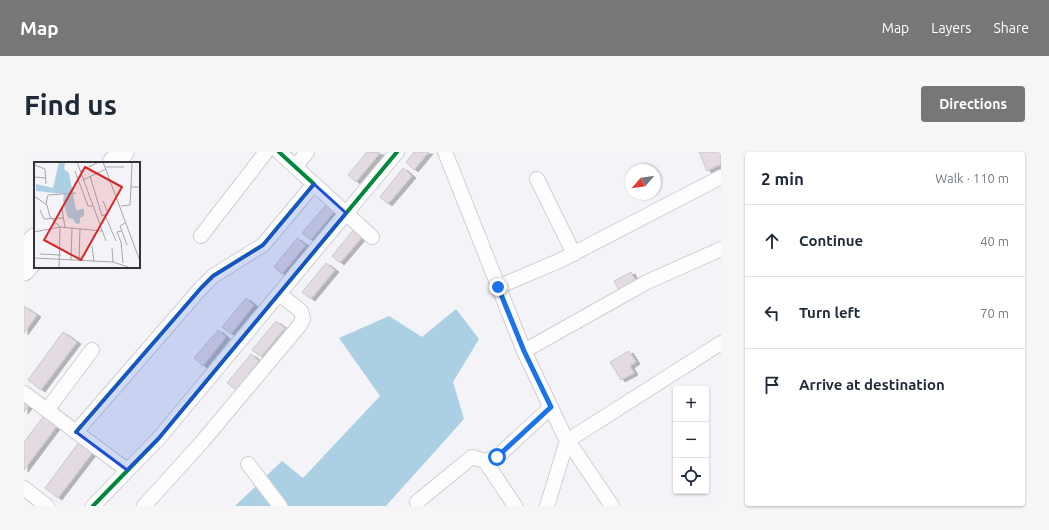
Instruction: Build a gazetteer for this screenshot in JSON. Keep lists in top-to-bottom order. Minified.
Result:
{"north":"bottom left","page":{"header":"Map","nav":["Map","Layers","Share"],"buttons":"Directions","title":"Find us","heading":["2 min","Walk · 110 m"],"list":[["Continue","40 m"],["Turn left","70 m"],"Arrive at destination"],"map_buttons":["+","−"]}}
